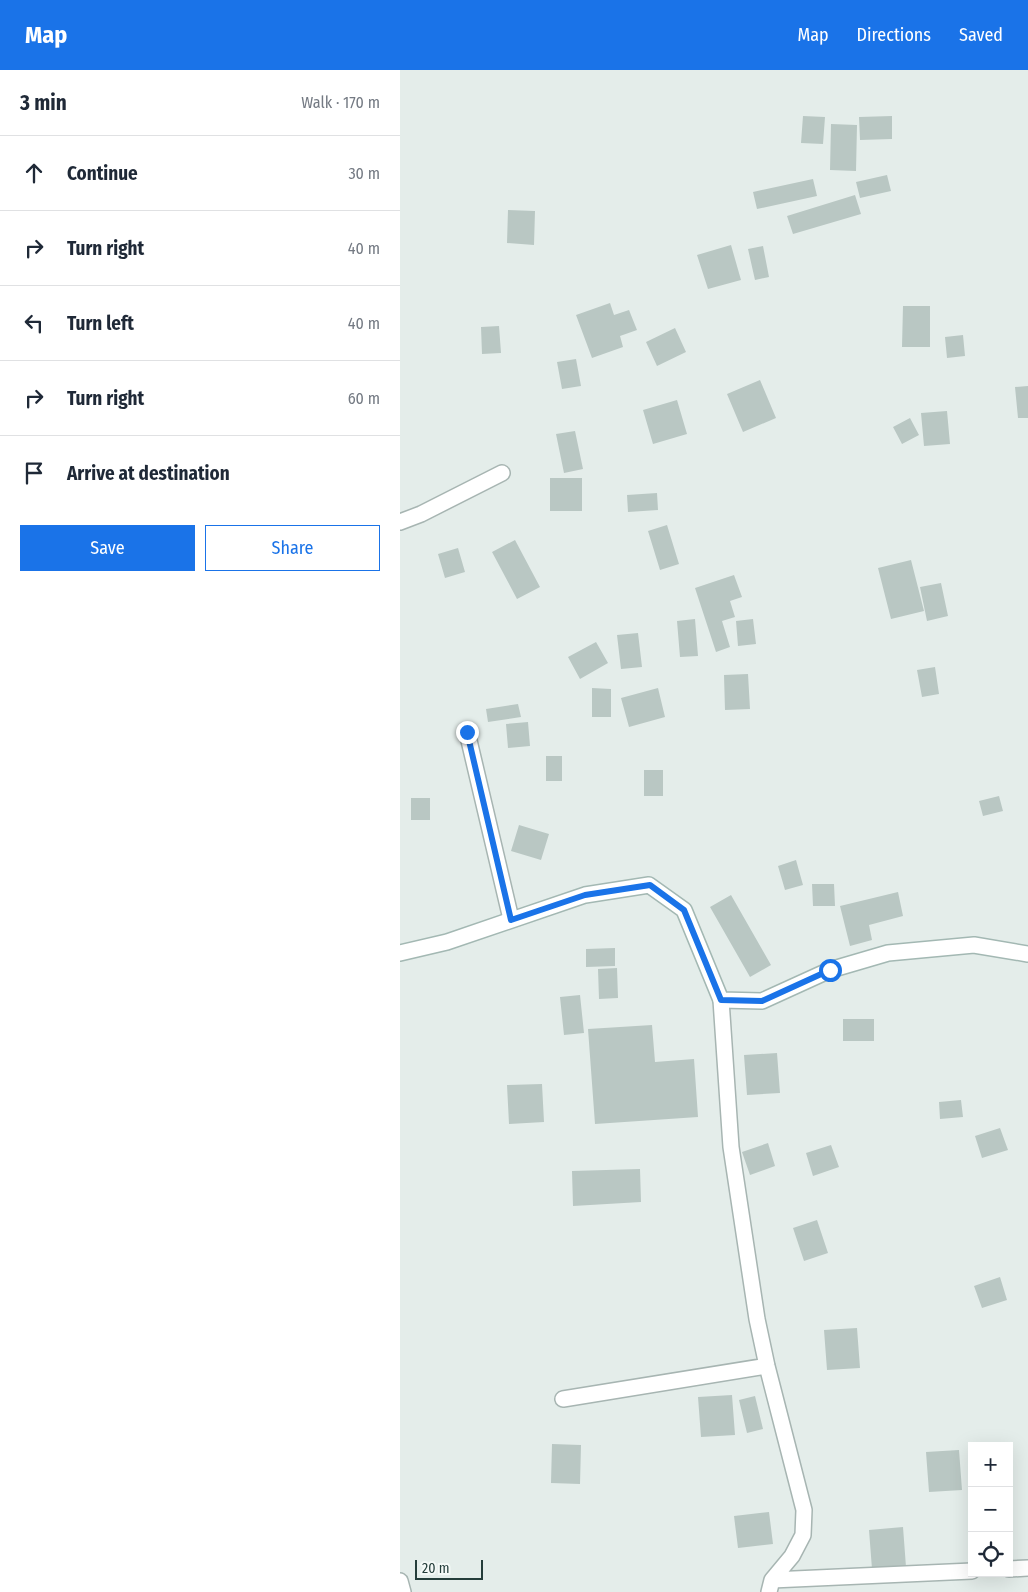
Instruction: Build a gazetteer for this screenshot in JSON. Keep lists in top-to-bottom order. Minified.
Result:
{"scale_bar":"20 m","page":{"header":"Map","nav":["Map","Directions","Saved"],"heading":["3 min","Walk · 170 m"],"list":[["Continue","30 m"],["Turn right","40 m"],["Turn left","40 m"],["Turn right","60 m"],"Arrive at destination"],"buttons":["Save","Share"],"map_buttons":["+","−"],"scale":"20 m"}}
